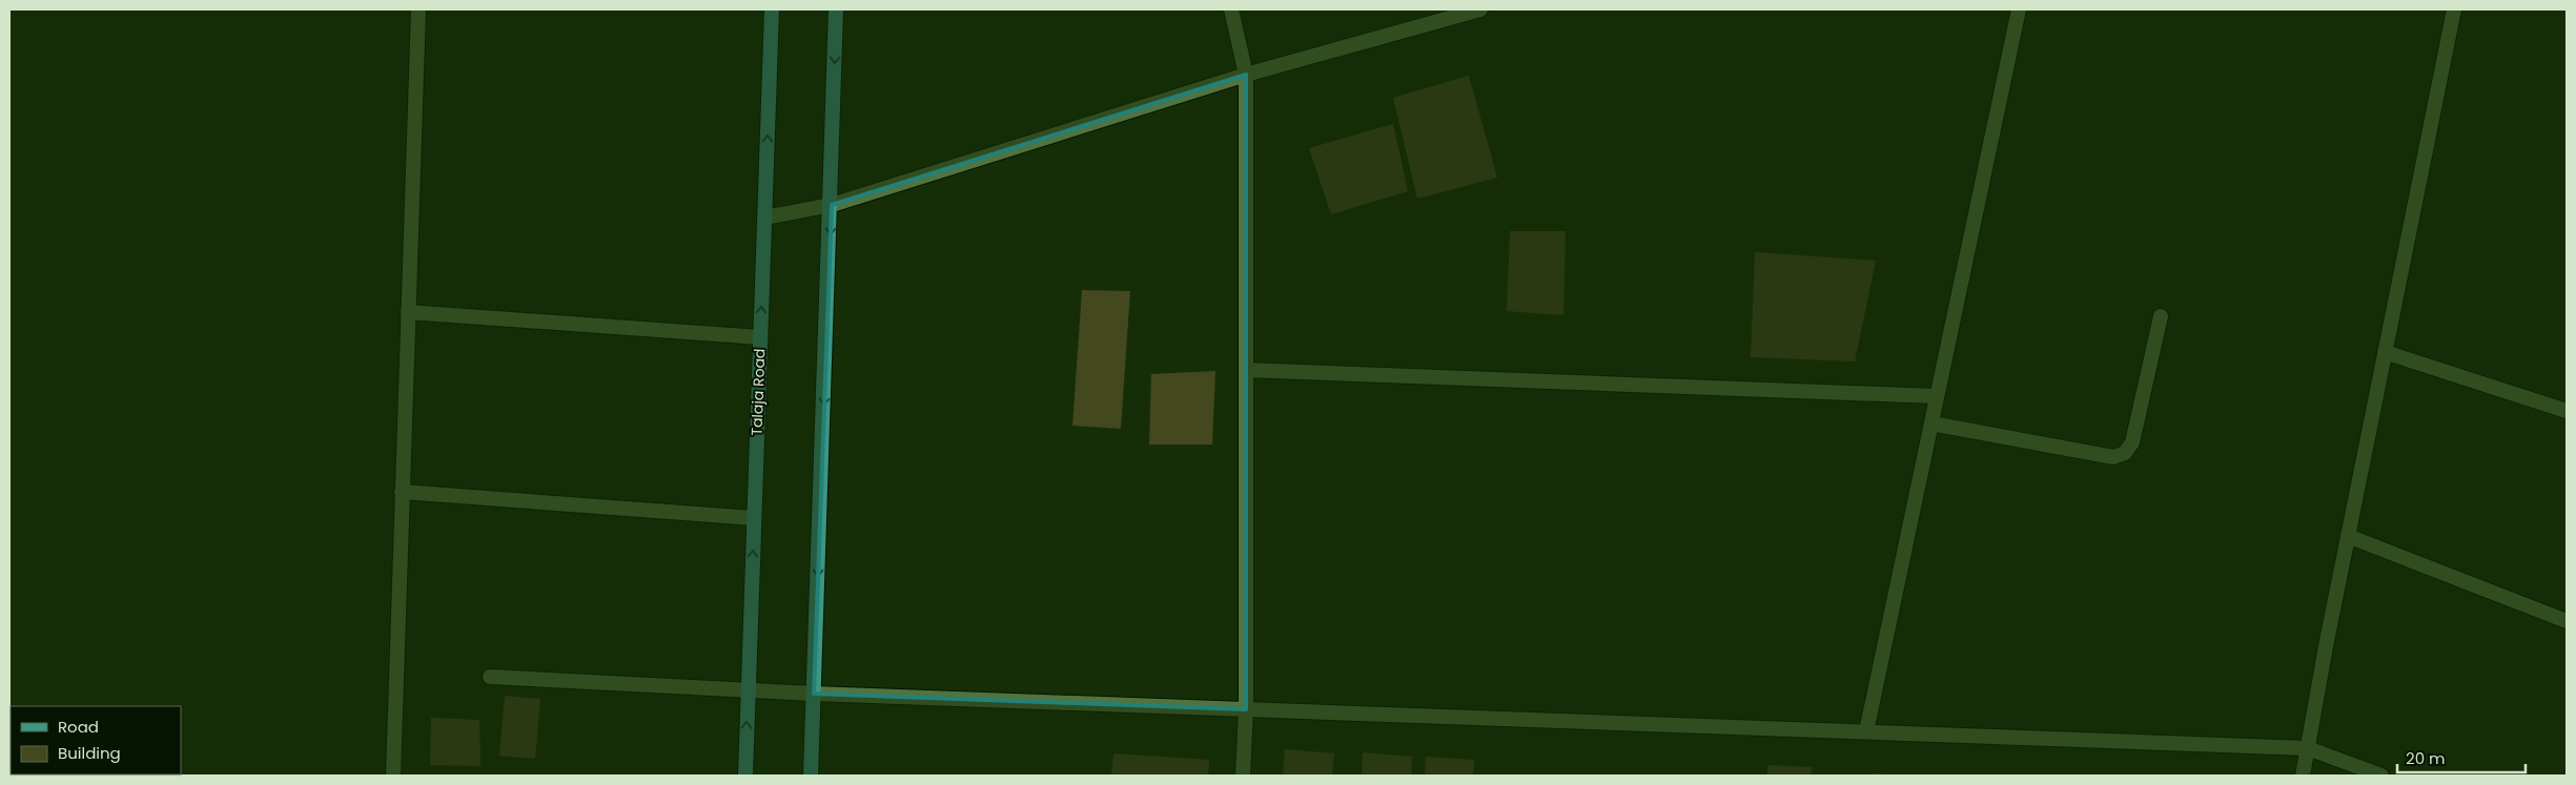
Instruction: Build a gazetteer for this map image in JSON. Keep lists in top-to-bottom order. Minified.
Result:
{"streets":{"main road":["Talaja Road"]},"legend":["Road","Building"],"scale_bar":"20 m"}
